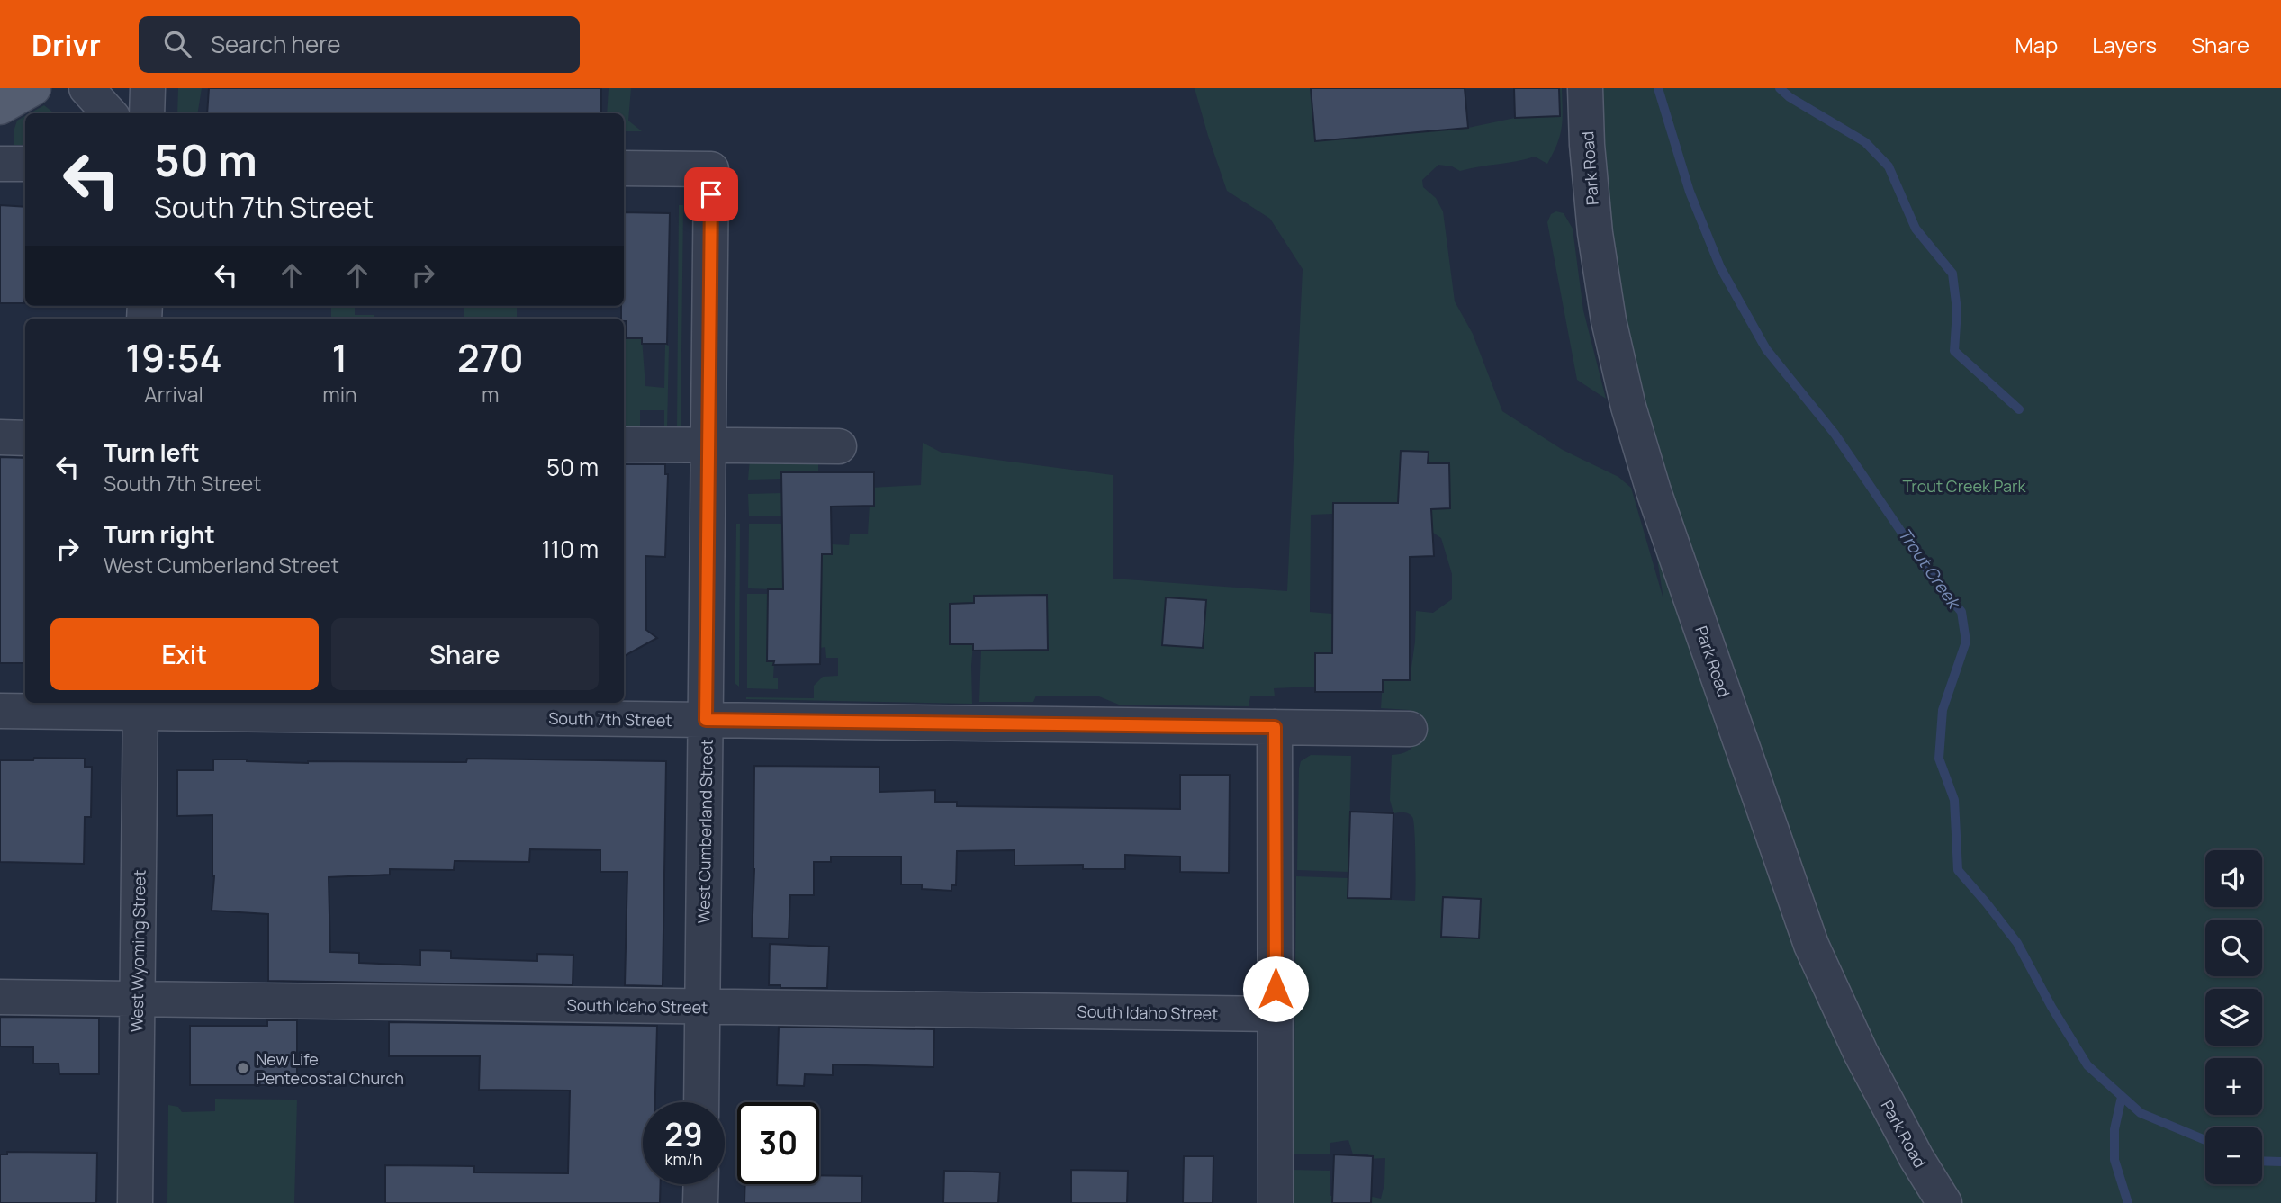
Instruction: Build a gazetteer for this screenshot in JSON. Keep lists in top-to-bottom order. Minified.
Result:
{"streets":{"street":["Park Road","South 7th Street","West Cumberland Street","West Wyoming Street","South Idaho Street"]},"crossings":[["South 7th Street","West Cumberland Street"],["South 7th Street","West Wyoming Street"],["West Cumberland Street","South Idaho Street"],["West Wyoming Street","South Idaho Street"]],"water":["Trout Creek"],"parks":["Trout Creek Park"],"places":["New Life Pentecostal Church"],"page":{"header":"Drivr","search":"Search here","nav":["Map","Layers","Share"],"turn":["50 m","South 7th Street"],"eta":["19:54","Arrival","1","min","270","m"],"list":[{"name":"Turn left","note":"South 7th Street","value":"50 m"},{"name":"Turn right","note":"West Cumberland Street","value":"110 m"}],"buttons":["Exit","Share"],"map_buttons":["+","−"],"speed":"29 km/h","limit":"30"}}
